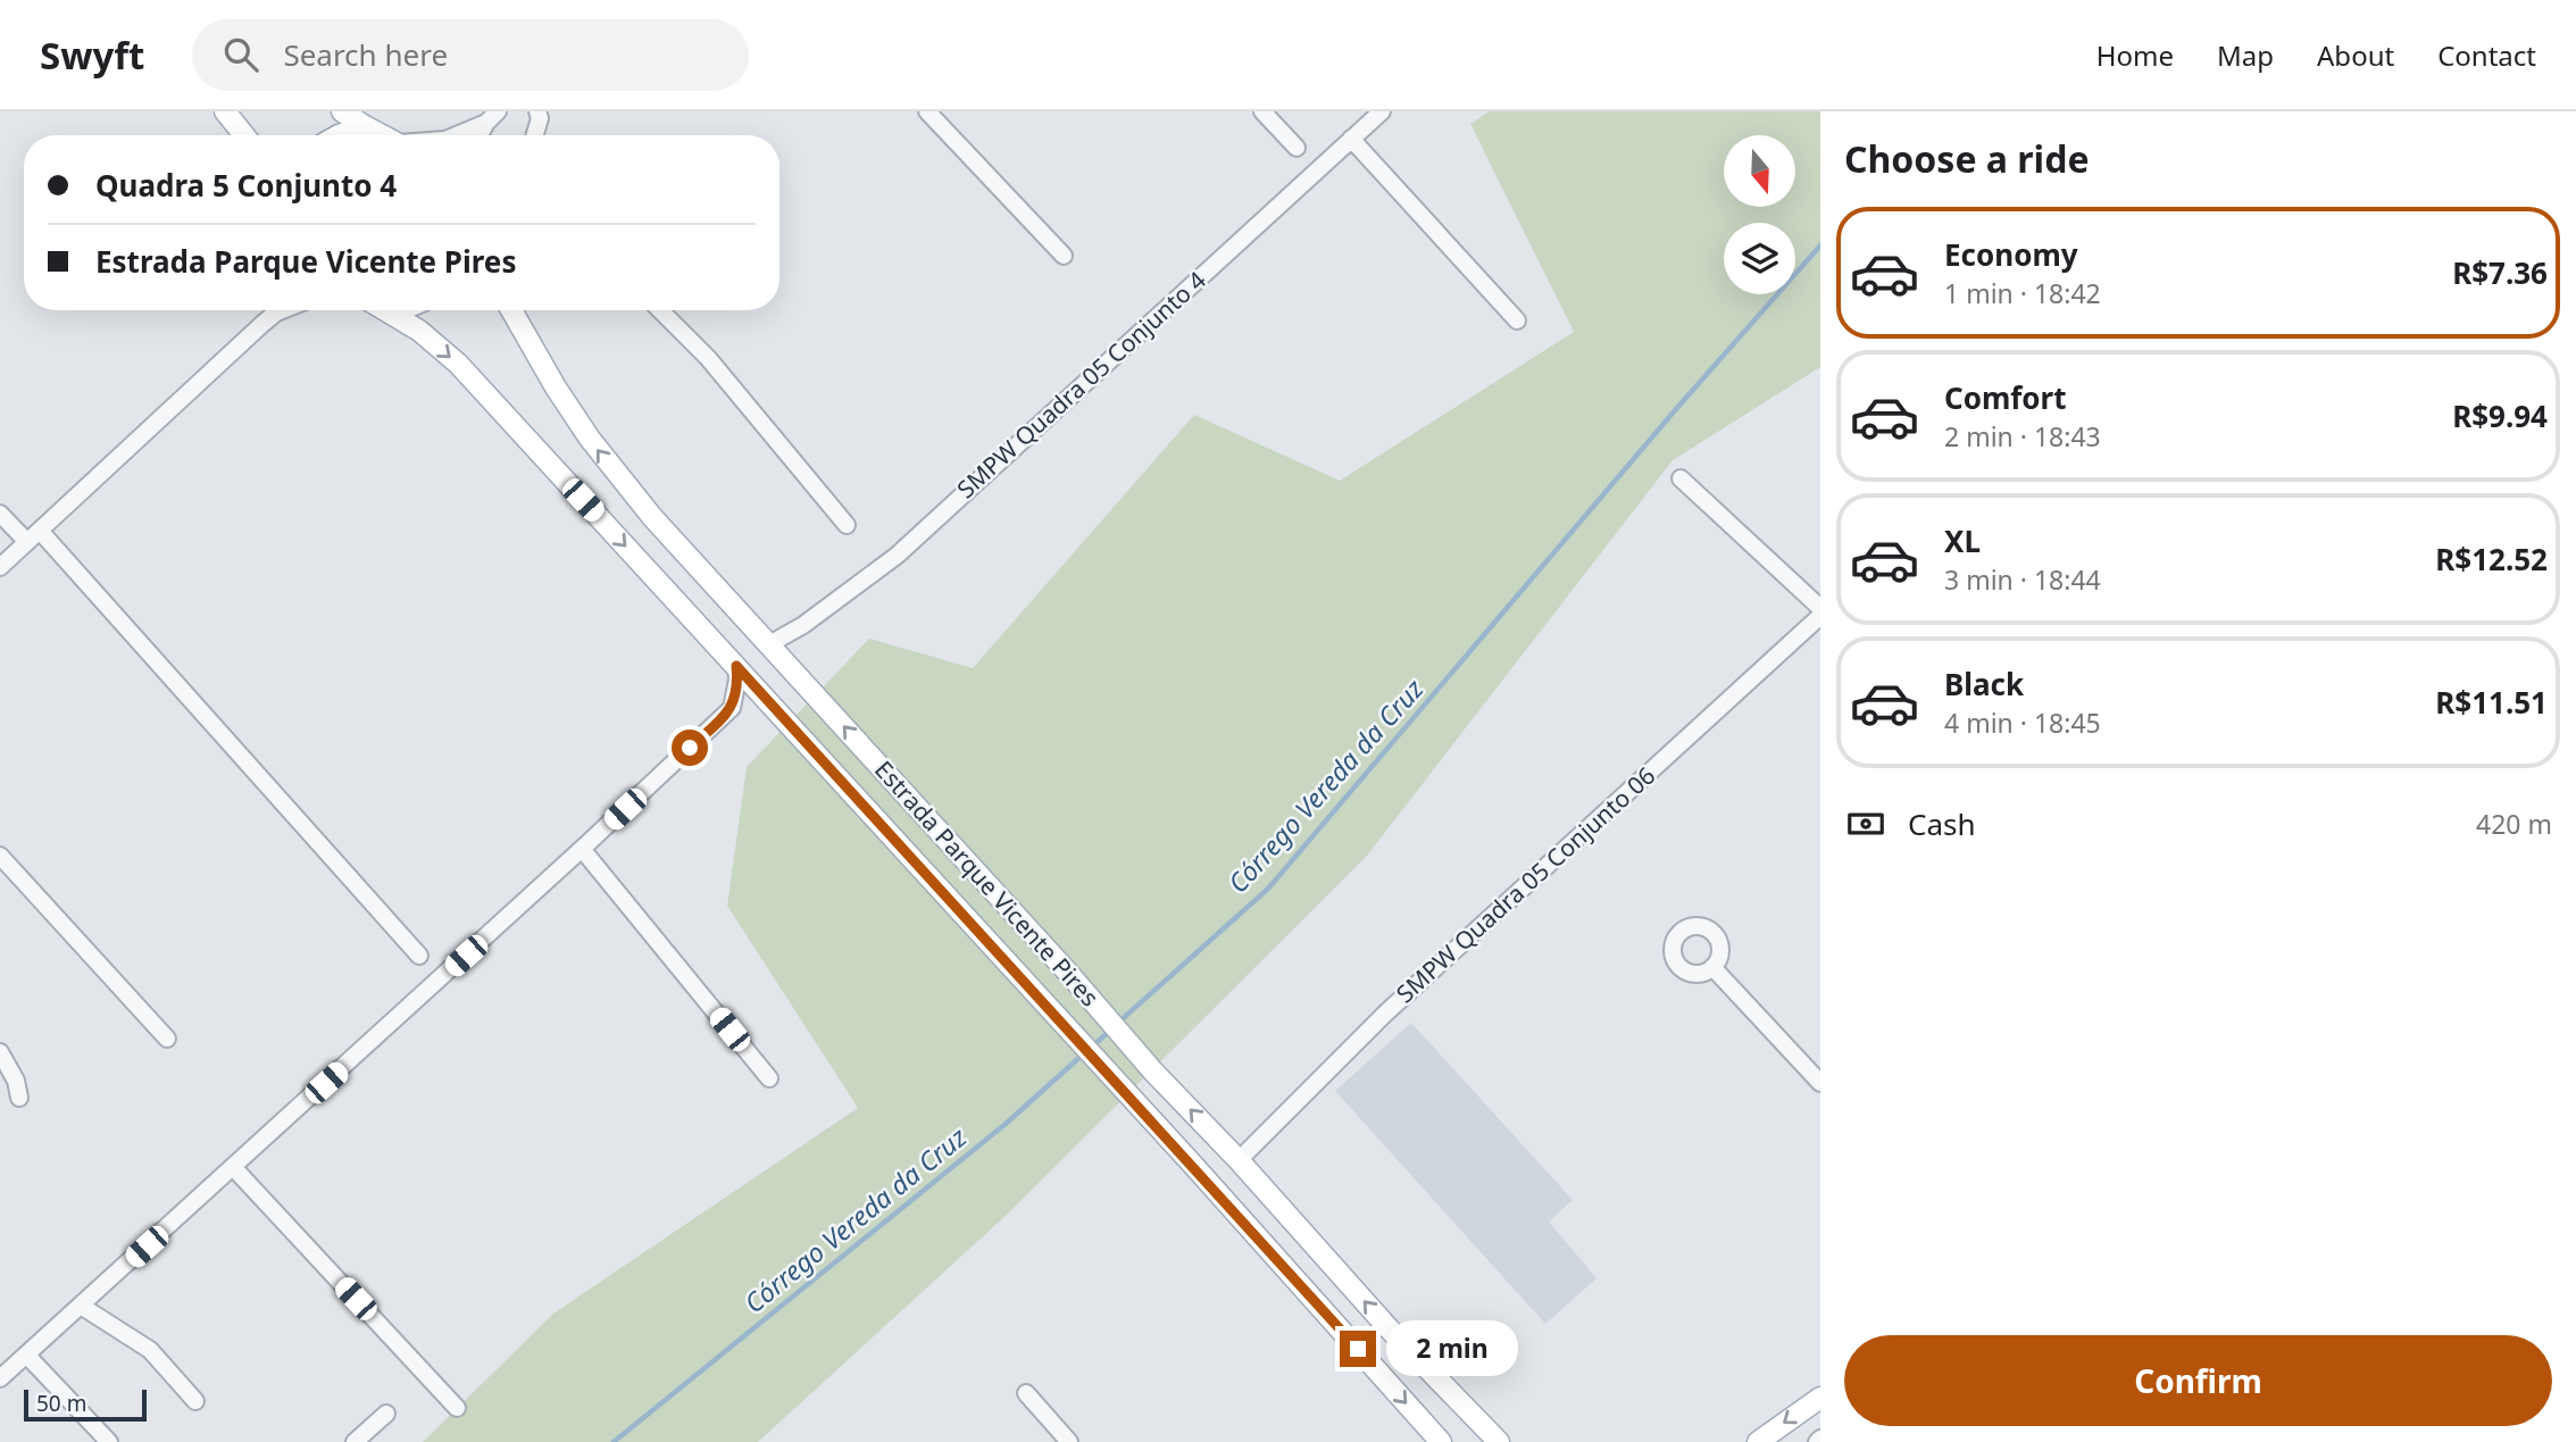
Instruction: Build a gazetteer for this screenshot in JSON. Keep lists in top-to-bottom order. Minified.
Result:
{"streets":{"main road":["Estrada Parque Vicente Pires"],"street":["SMPW Quadra 05 Conjunto 4","SMPW Quadra 05 Conjunto 06"]},"crossings":[["SMPW Quadra 05 Conjunto 4","Estrada Parque Vicente Pires"],["Estrada Parque Vicente Pires","SMPW Quadra 05 Conjunto 06"]],"water":["Córrego Vereda da Cruz"],"scale_bar":"50 m","north":"bottom","page":{"header":"Swyft","search":"Search here","nav":["Home","Map","About","Contact"],"heading":"Choose a ride","banner":["Quadra 5 Conjunto 4","Estrada Parque Vicente Pires"],"list":[{"name":"Economy","note":"1 min · 18:42","value":"R$7.36"},{"name":"Comfort","note":"2 min · 18:43","value":"R$9.94"},{"name":"XL","note":"3 min · 18:44","value":"R$12.52"},{"name":"Black","note":"4 min · 18:45","value":"R$11.51"}],"pay":["Cash","420 m"],"buttons":"Confirm","bubble":"2 min","scale":"50 m"}}
